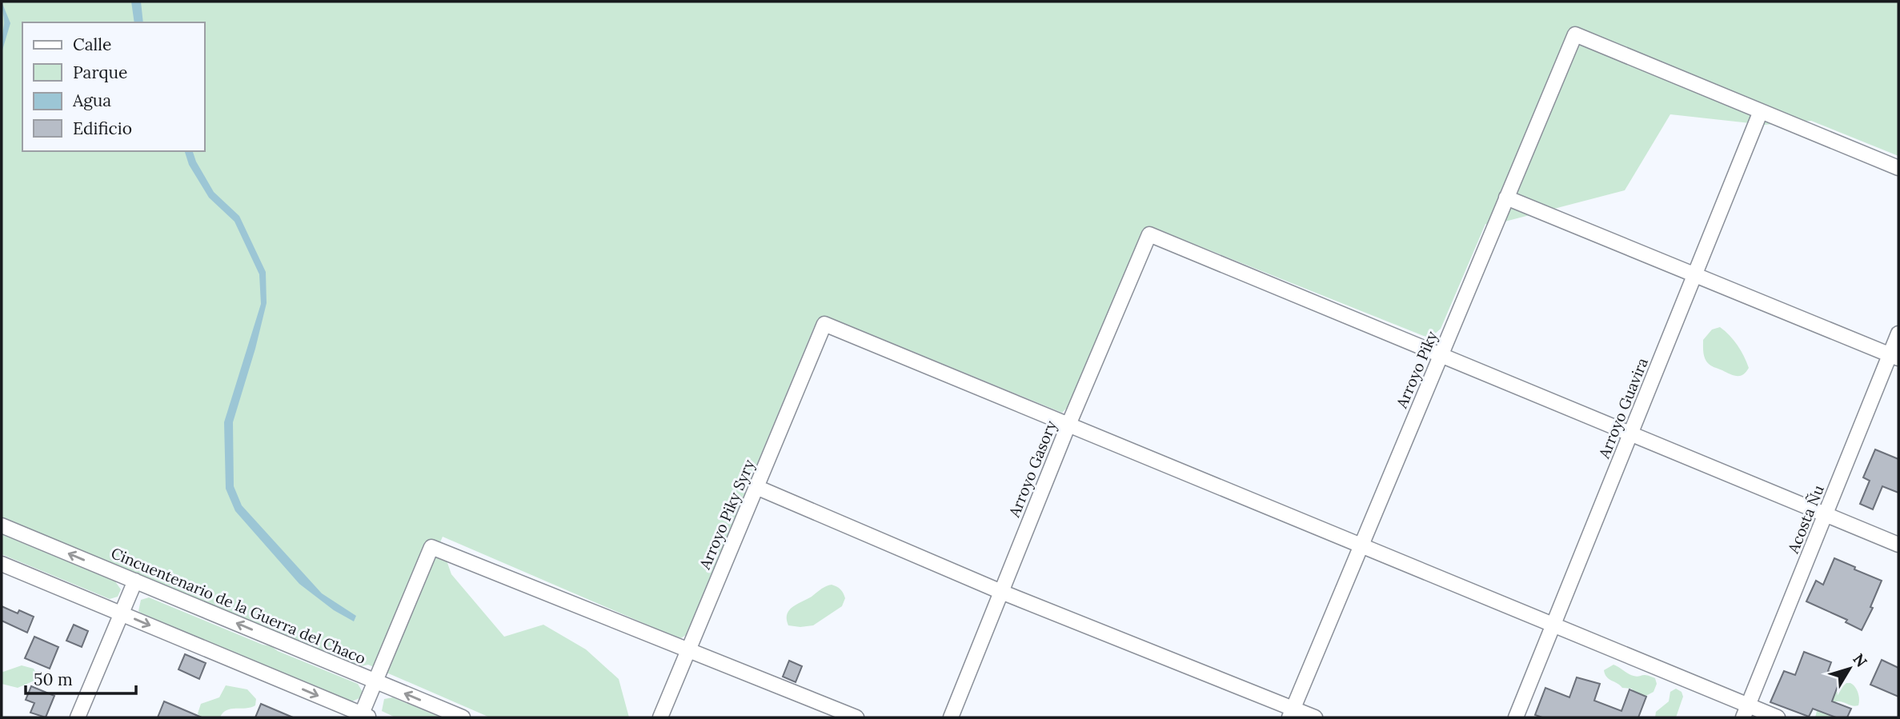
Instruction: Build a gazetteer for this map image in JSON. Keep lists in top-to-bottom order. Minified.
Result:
{"streets":{"street":["Arroyo Piky","Arroyo Guavira","Arroyo Gasory","Arroyo Piky Syry","Acosta Ñu","Cincuentenario de la Guerra del Chaco"]},"crossings":[["Arroyo Piky","Arroyo Guavira"],["Arroyo Piky","Arroyo Gasory"],["Arroyo Gasory","Arroyo Piky Syry"]],"legend":["Calle","Parque","Agua","Edificio"],"scale_bar":"50 m","north":"top right"}
